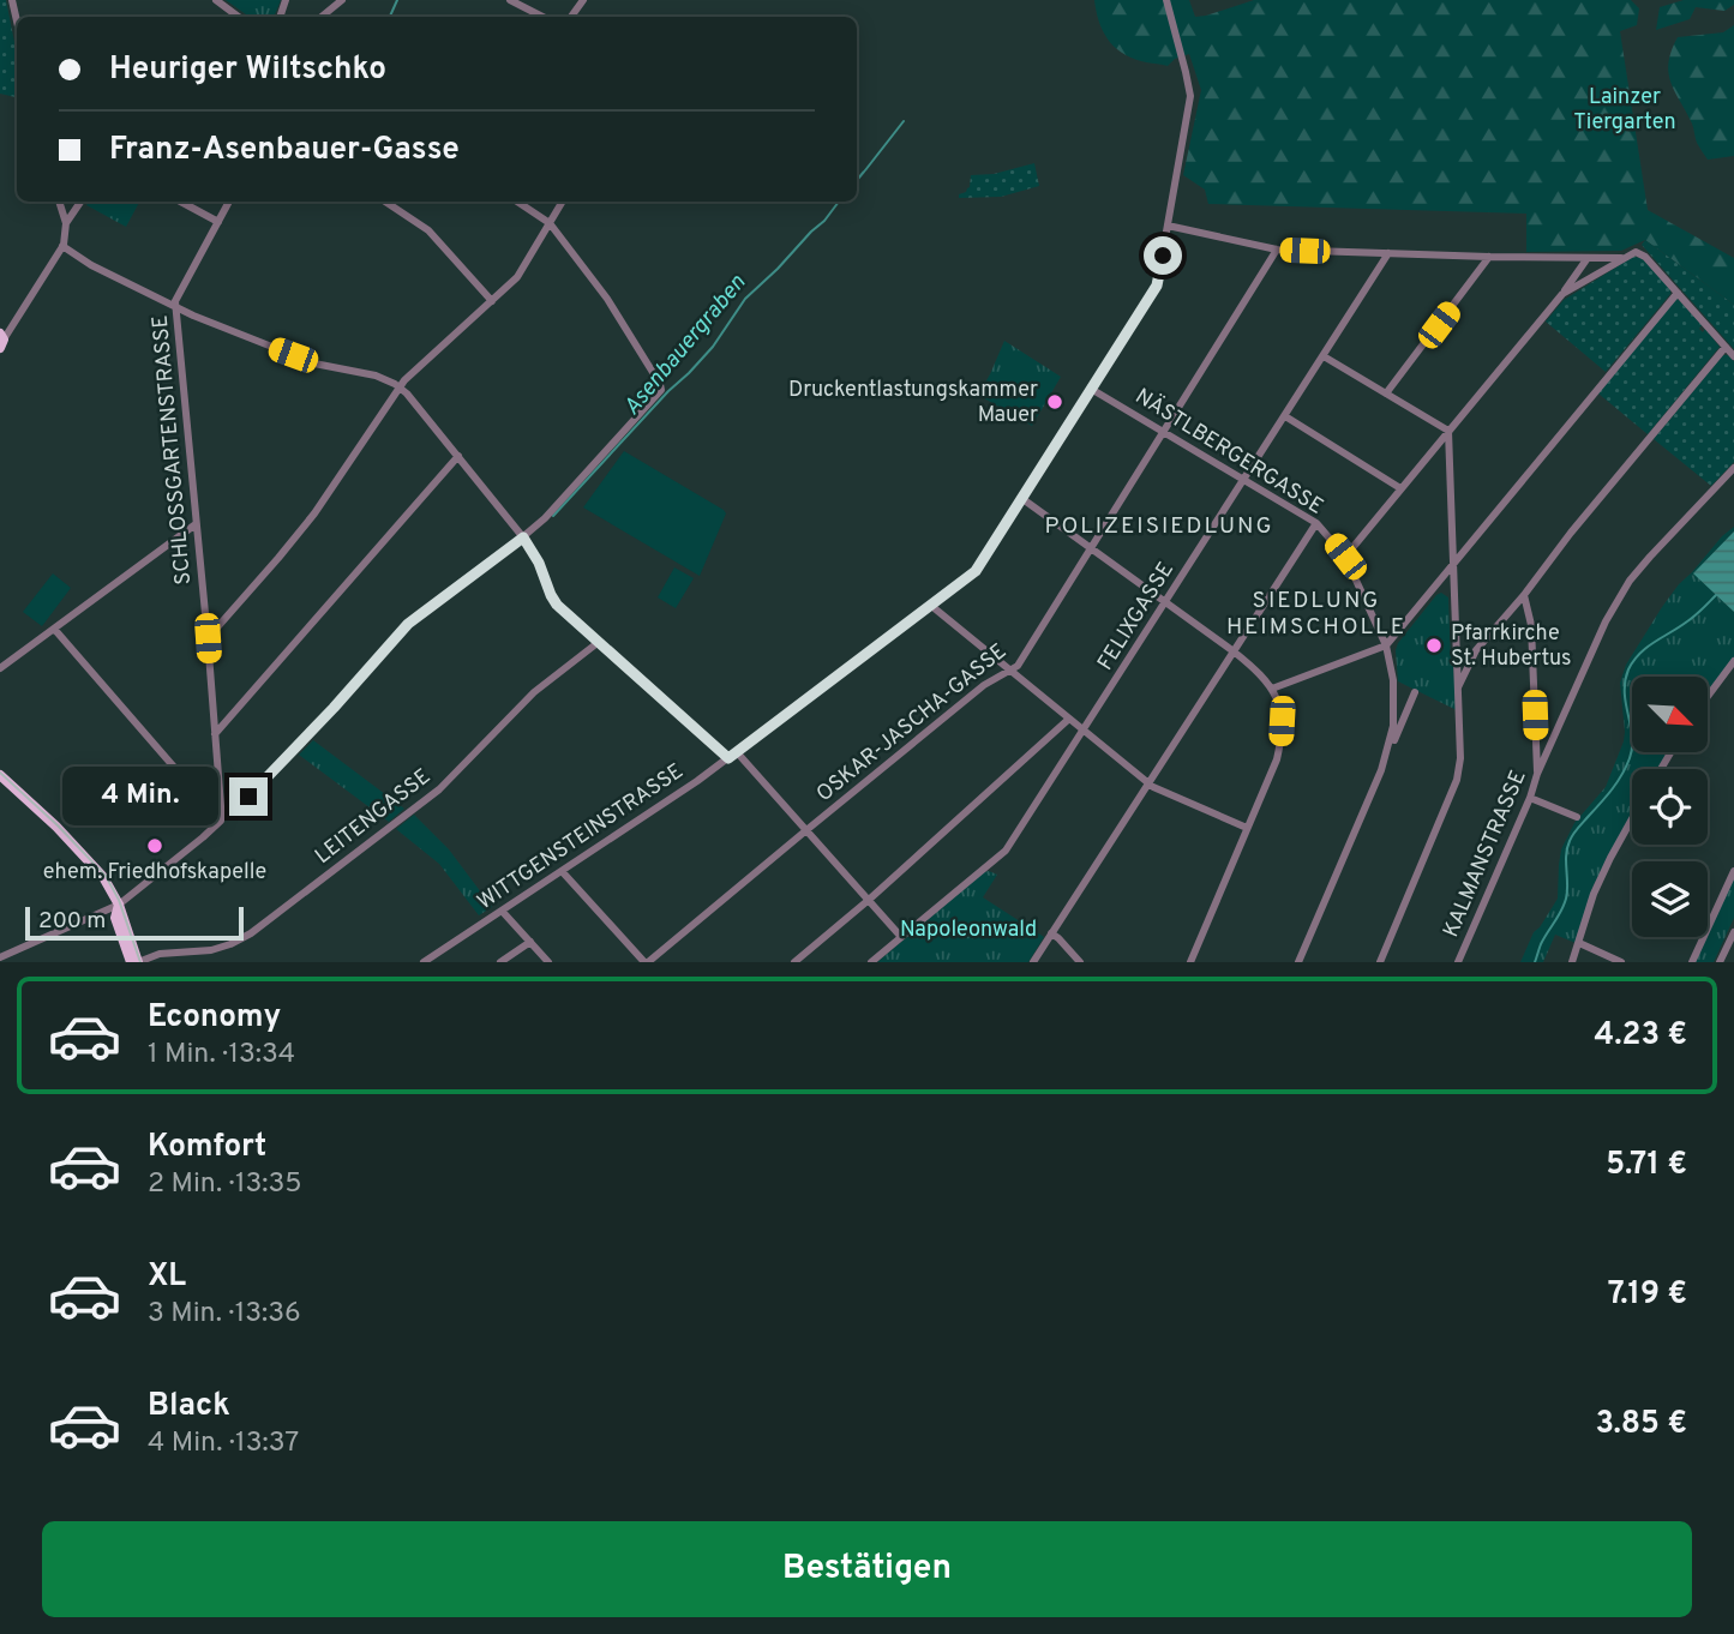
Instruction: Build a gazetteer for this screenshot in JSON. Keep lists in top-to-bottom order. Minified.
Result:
{"streets":{"street":["SCHLOSSGARTENSTRASSE","NÄSTLBERGERGASSE","FELIXGASSE","OSKAR-JASCHA-GASSE","LEITENGASSE","WITTGENSTEINSTRASSE","KALMANSTRASSE"]},"crossings":[["NÄSTLBERGERGASSE","FELIXGASSE"],["NÄSTLBERGERGASSE","OSKAR-JASCHA-GASSE"],["NÄSTLBERGERGASSE","WITTGENSTEINSTRASSE"]],"districts":["POLIZEISIEDLUNG","SIEDLUNG HEIMSCHOLLE"],"water":["Asenbauergraben"],"parks":["Lainzer Tiergarten","Napoleonwald"],"places":["Druckentlastungskammer Mauer","Pfarrkirche St. Hubertus","ehem. Friedhofskapelle"],"scale_bar":"200 m","north":"bottom right","page":{"banner":["Heuriger Wiltschko","Franz-Asenbauer-Gasse"],"bubble":"4 Min.","scale":"200 m","list":[{"name":"Economy","note":"1 Min. · 13:34","value":"4.23 €"},{"name":"Komfort","note":"2 Min. · 13:35","value":"5.71 €"},{"name":"XL","note":"3 Min. · 13:36","value":"7.19 €"},{"name":"Black","note":"4 Min. · 13:37","value":"3.85 €"}],"buttons":"Bestätigen"}}
